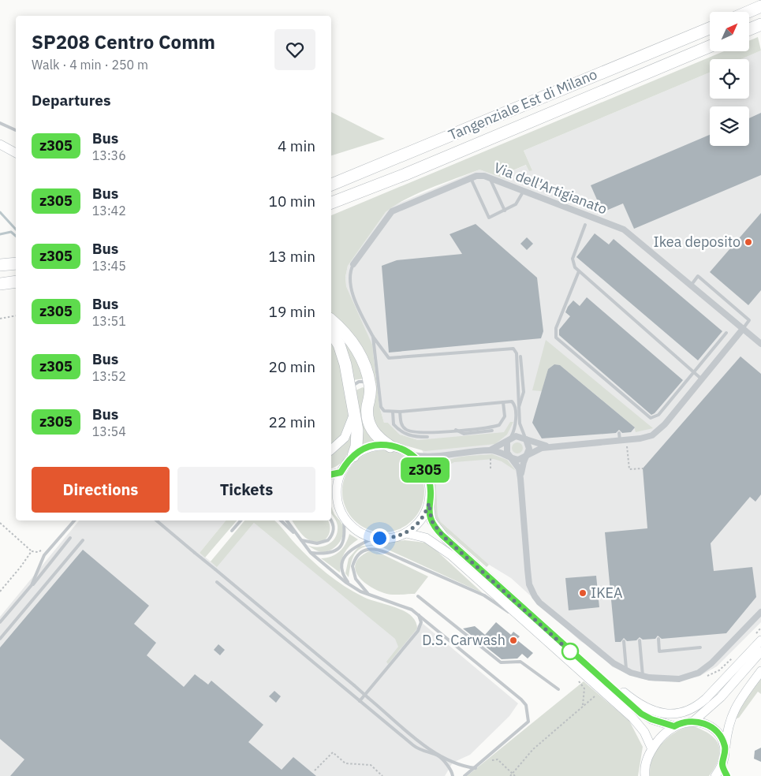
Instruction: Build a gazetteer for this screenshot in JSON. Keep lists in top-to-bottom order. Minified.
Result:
{"streets":{"highway":["Tangenziale Est di Milano"],"street":["Via dell'Artigianato"]},"places":["Ikea deposito","IKEA","D.S. Carwash"],"lines":["bus line z305"],"north":"top right","page":{"on_map":"z305","heading":[["SP208 Centro Comm","Walk · 4 min · 250 m"],"Departures"],"list":[{"mark":"z305","name":"Bus","note":"13:36","value":"4 min"},{"mark":"z305","name":"Bus","note":"13:42","value":"10 min"},{"mark":"z305","name":"Bus","note":"13:45","value":"13 min"},{"mark":"z305","name":"Bus","note":"13:51","value":"19 min"},{"mark":"z305","name":"Bus","note":"13:52","value":"20 min"},{"mark":"z305","name":"Bus","note":"13:54","value":"22 min"}],"buttons":["Directions","Tickets"]}}
